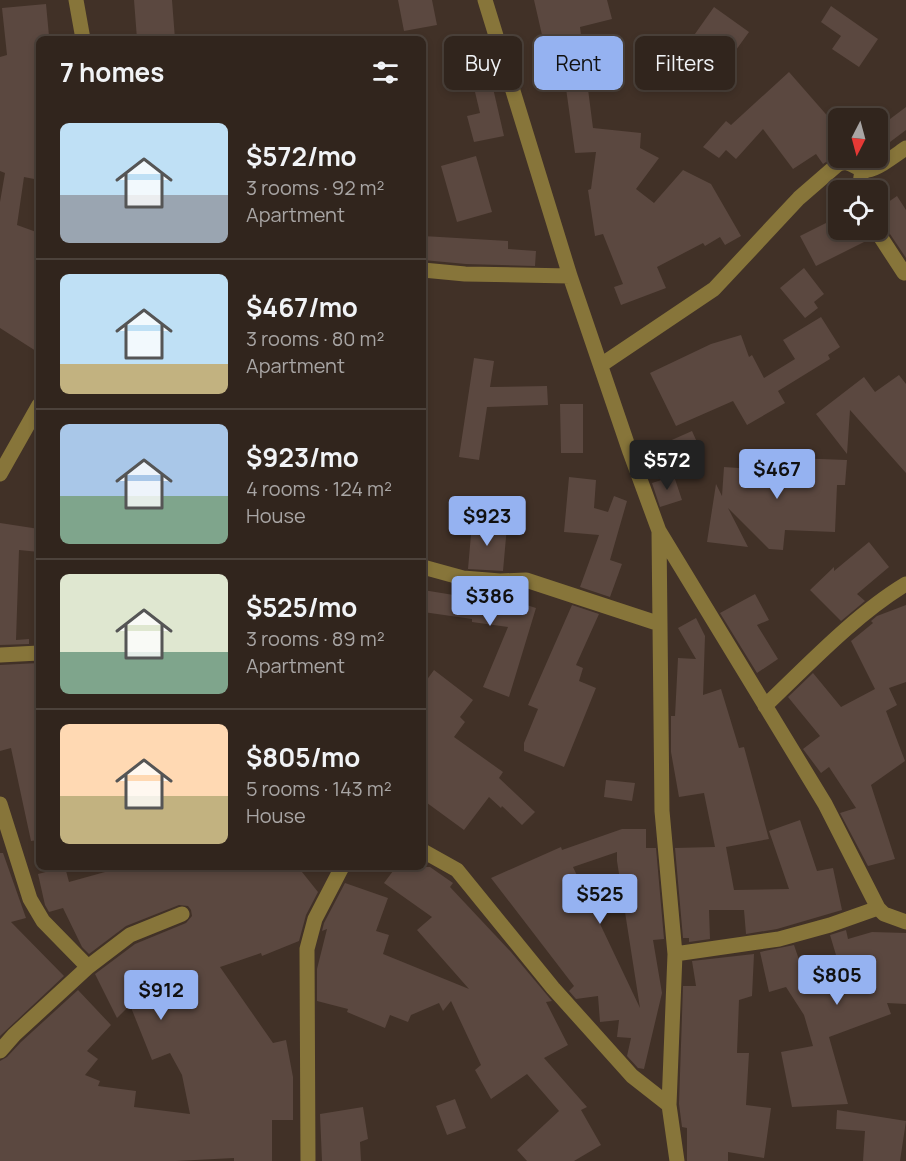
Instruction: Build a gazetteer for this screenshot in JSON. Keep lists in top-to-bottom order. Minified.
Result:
{"north":"bottom","page":{"chip":["Buy","Rent","Filters"],"heading":"7 homes","list":[{"name":"$572/mo","note":"3 rooms · 92 m² · Apartment"},{"name":"$467/mo","note":"3 rooms · 80 m² · Apartment"},{"name":"$923/mo","note":"4 rooms · 124 m² · House"},{"name":"$525/mo","note":"3 rooms · 89 m² · Apartment"},{"name":"$805/mo","note":"5 rooms · 143 m² · House"}],"price":["$572","$467","$923","$386","$525","$805","$912"]}}
